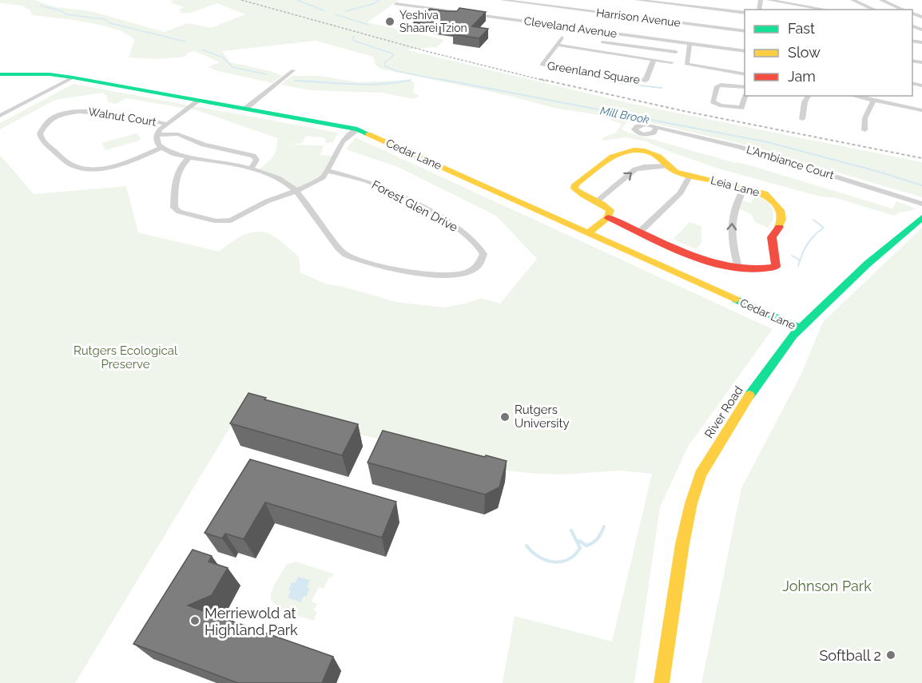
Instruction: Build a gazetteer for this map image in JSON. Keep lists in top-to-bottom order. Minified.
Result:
{"streets":{"street":["Harrison Avenue","Cleveland Avenue","Greenland Square","Walnut Court","Cedar Lane","L'Ambiance Court","Leia Lane","Forest Glen Drive","River Road"]},"crossings":[["Cedar Lane","River Road"]],"water":["Mill Brook"],"parks":["Rutgers Ecological Preserve","Johnson Park"],"places":["Yeshiva Shaarei Tzion","Rutgers University","Merriewold at Highland Park","Softball 2"],"legend":["Fast","Slow","Jam"]}
